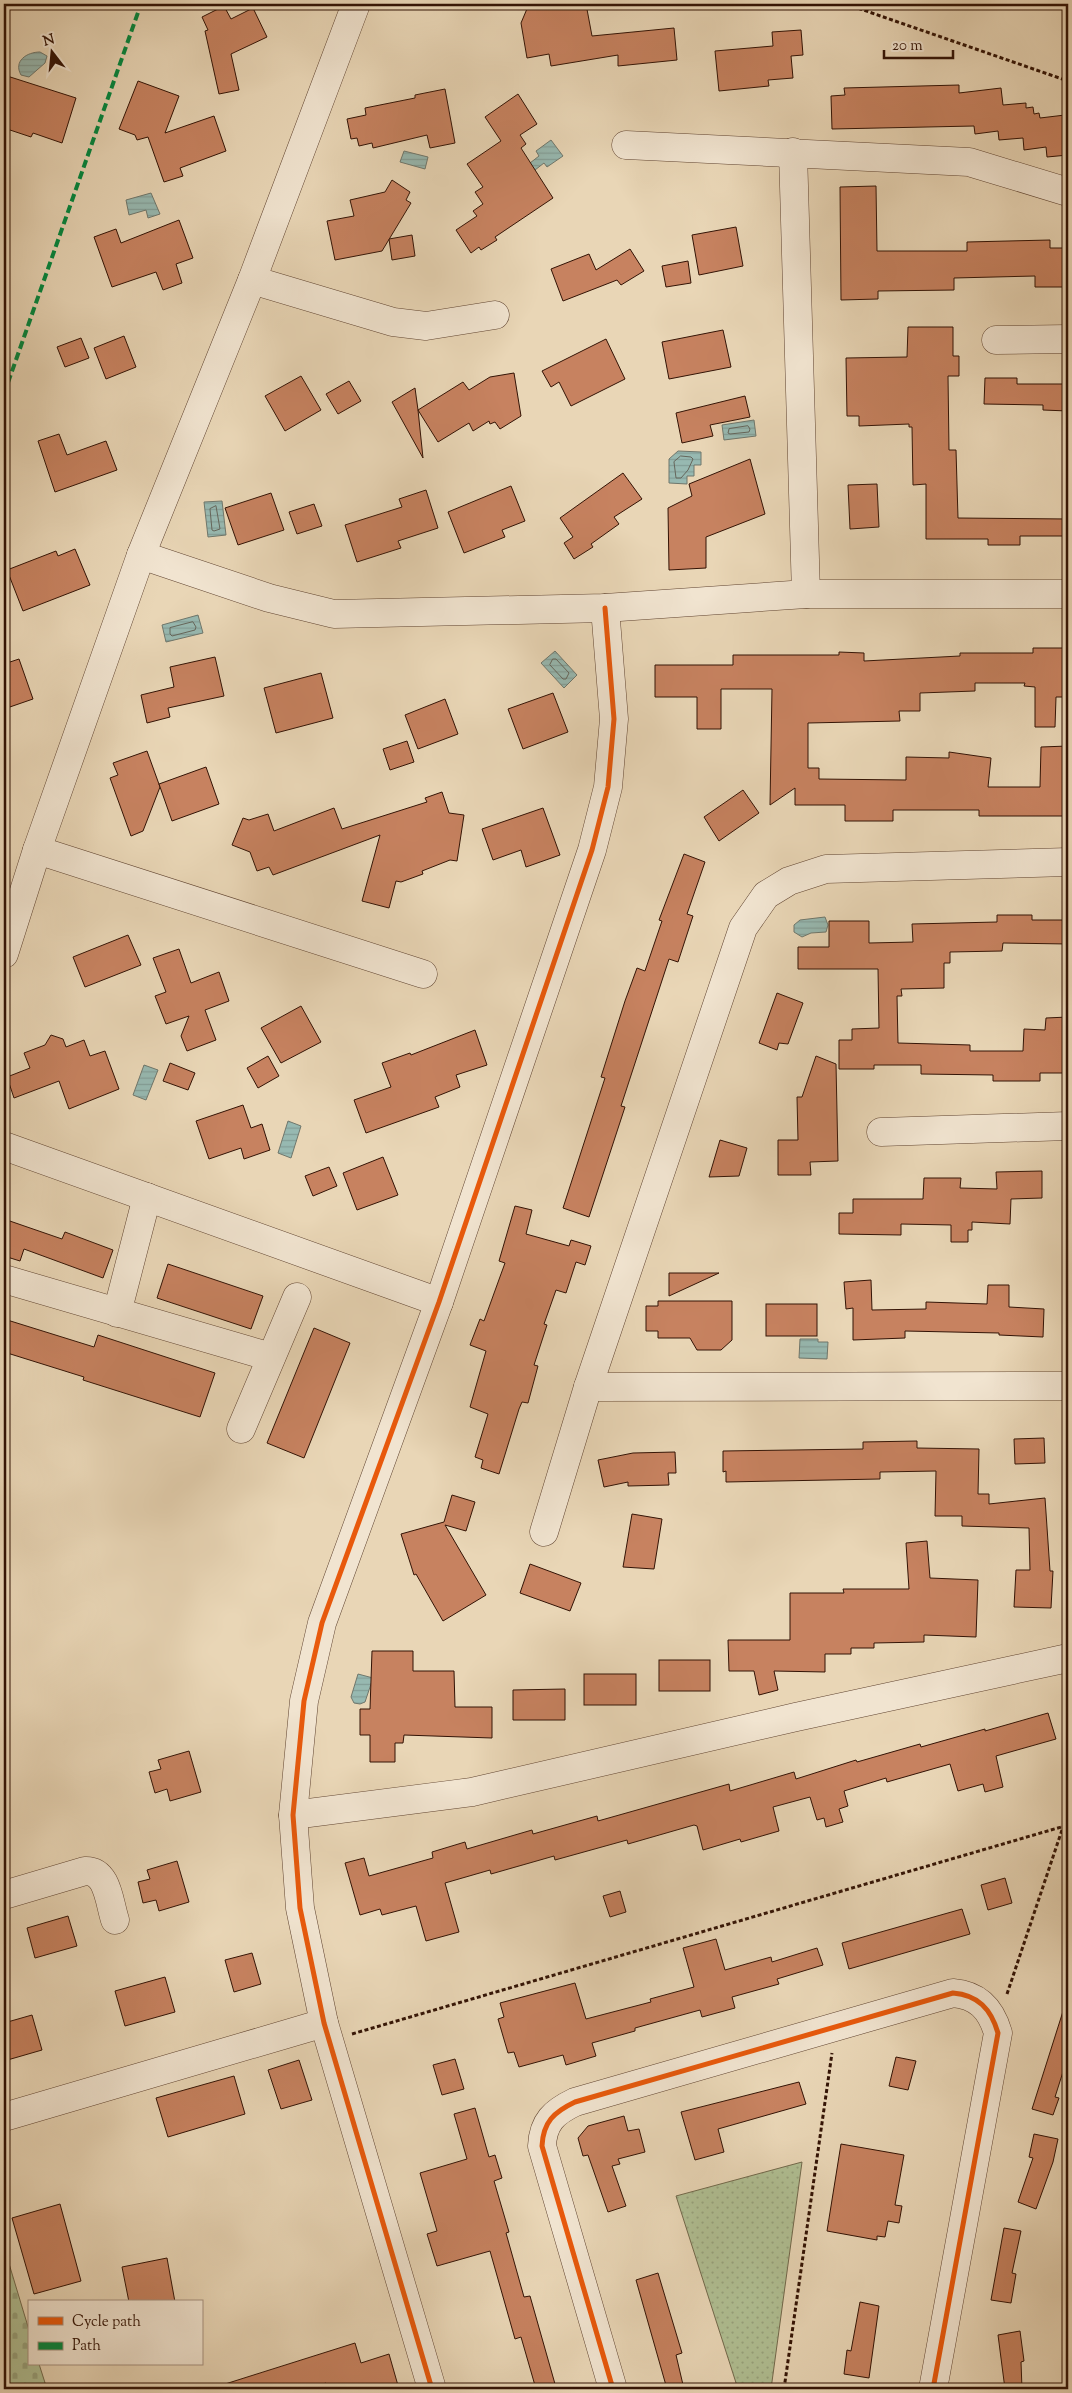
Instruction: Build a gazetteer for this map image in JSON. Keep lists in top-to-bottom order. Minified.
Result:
{"legend":["Cycle path","Path"],"scale_bar":"20 m","north":"top"}
